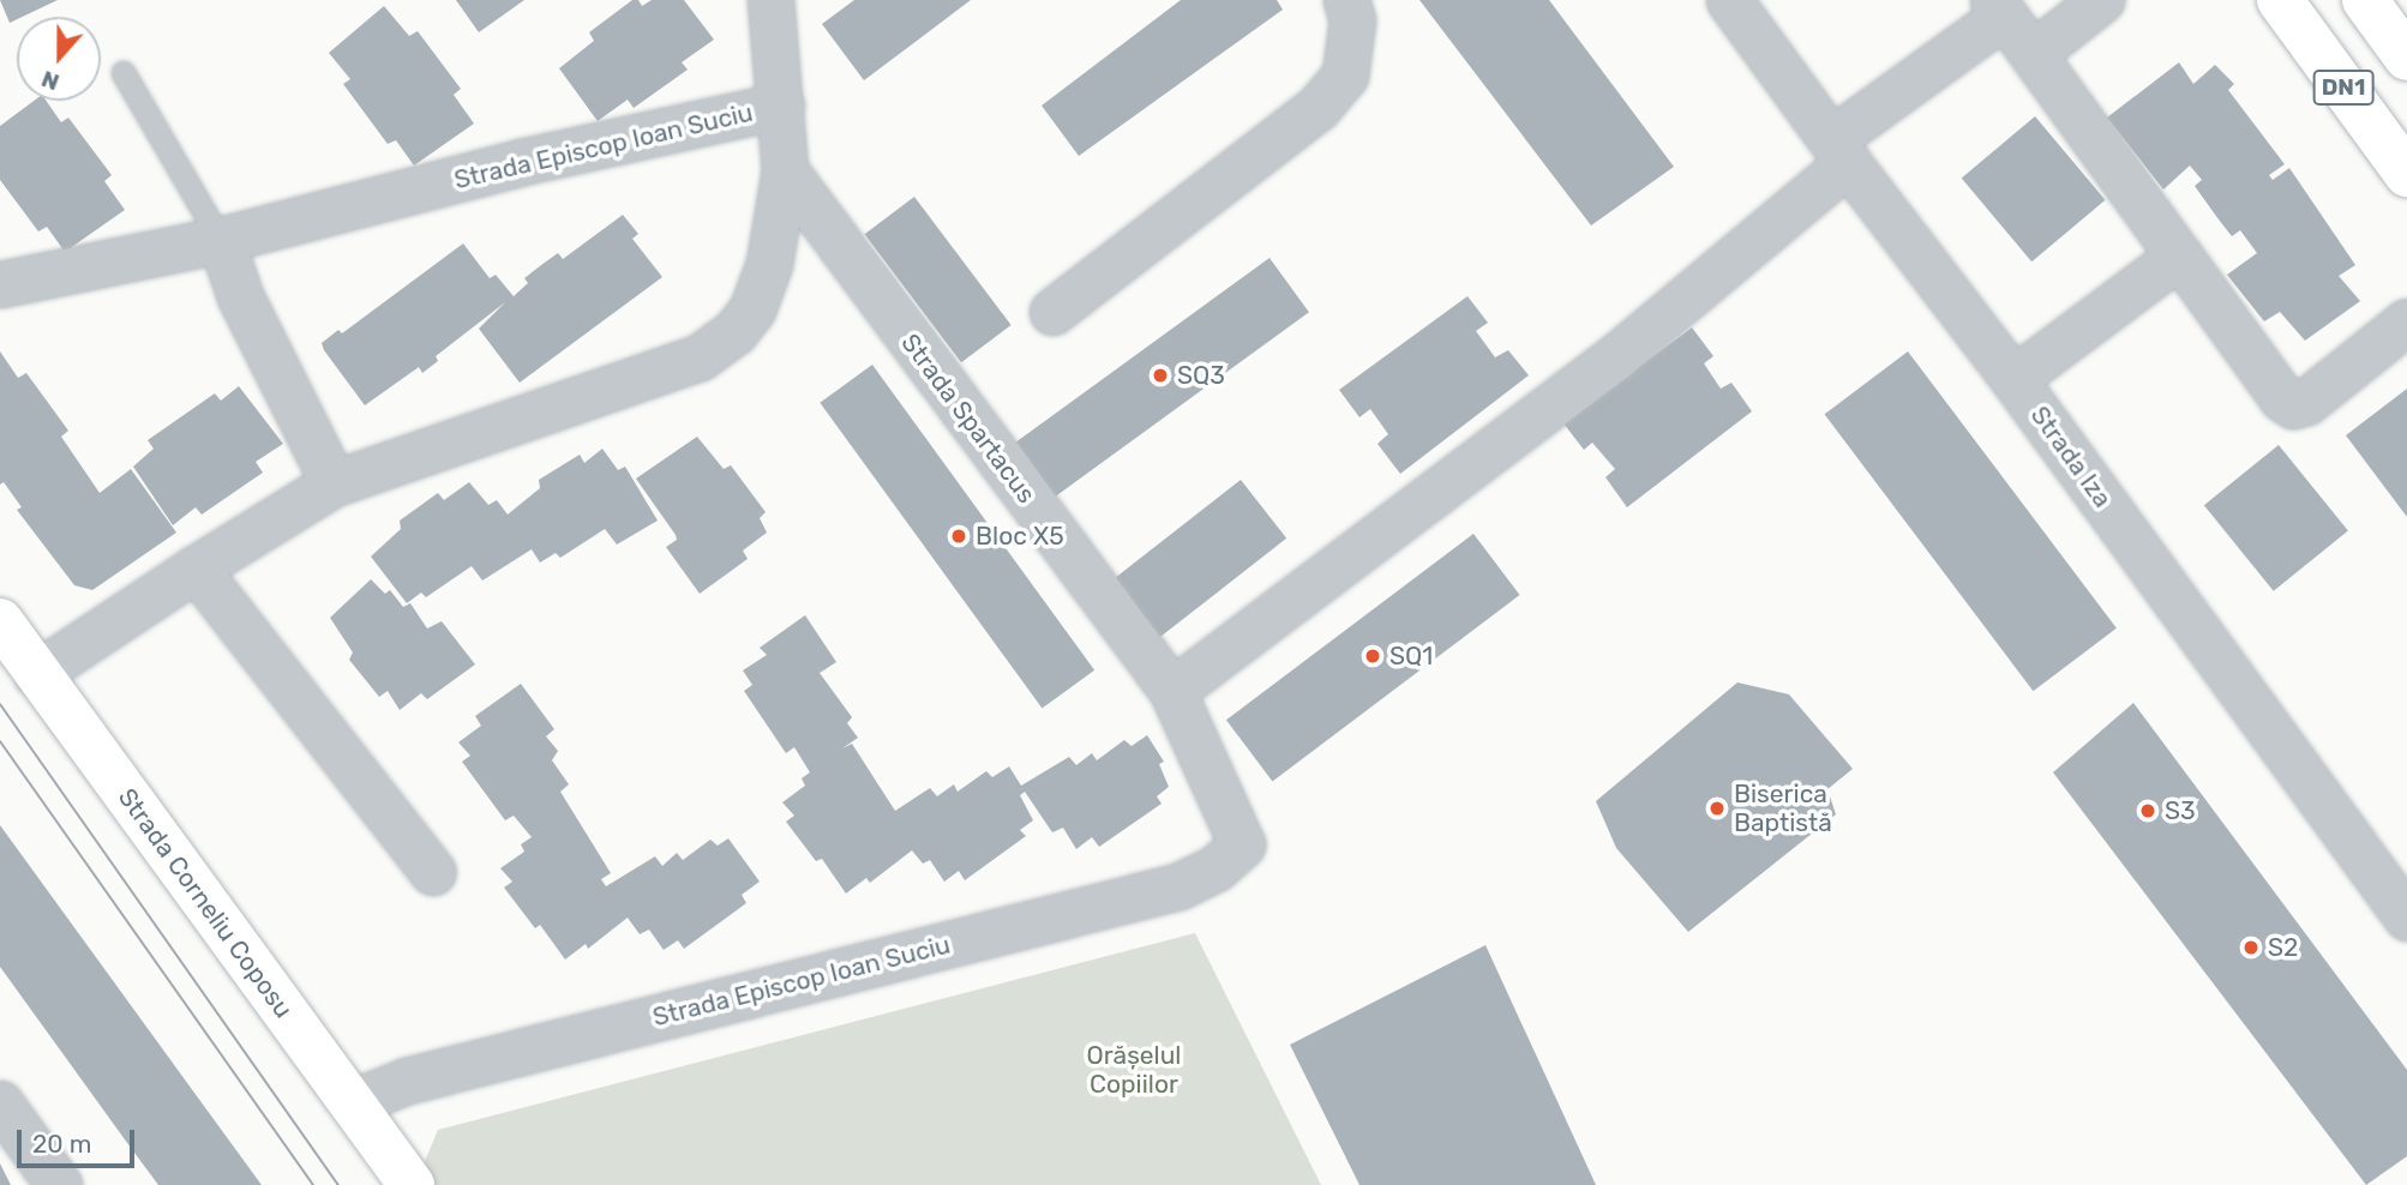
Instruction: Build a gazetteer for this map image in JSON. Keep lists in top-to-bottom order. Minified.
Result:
{"streets":{"main road":["DN1","Strada Corneliu Coposu"],"street":["Strada Episcop Ioan Suciu","Strada Spartacus","Strada Iza"]},"crossings":[["Strada Episcop Ioan Suciu","Strada Spartacus"],["Strada Episcop Ioan Suciu","Strada Corneliu Coposu"]],"parks":["Orășelul Copiilor"],"places":["SQ3","Bloc X5","SQ1","Biserica Baptistă","S3","S2"],"scale_bar":"20 m","north":"bottom"}
